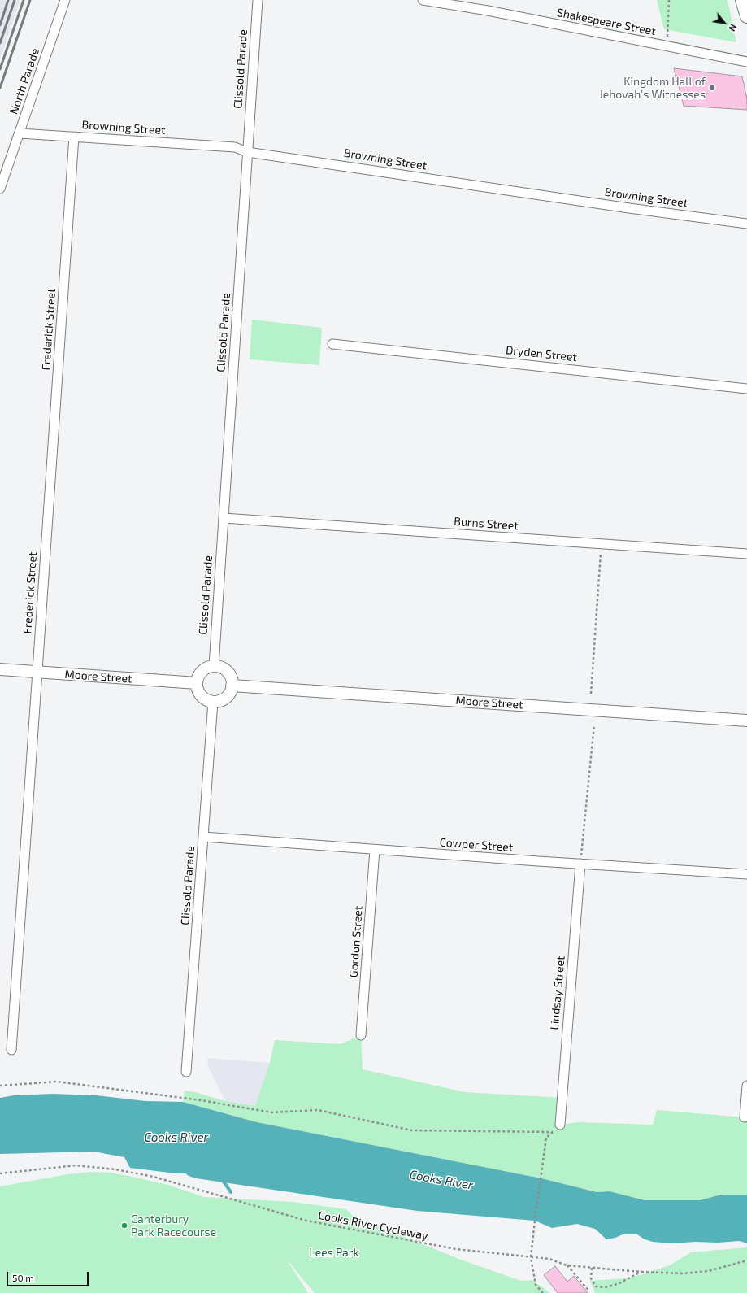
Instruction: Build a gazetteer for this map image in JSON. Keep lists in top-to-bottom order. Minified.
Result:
{"streets":{"street":["Shakespeare Street","Clissold Parade","North Parade","Browning Street","Frederick Street","Dryden Street","Burns Street","Moore Street","Cowper Street","Gordon Street","Lindsay Street"],"path":["Cooks River Cycleway"]},"crossings":[["Clissold Parade","Browning Street"],["Clissold Parade","Burns Street"],["Clissold Parade","Moore Street"],["Clissold Parade","Cowper Street"],["North Parade","Browning Street"],["Browning Street","Frederick Street"],["Frederick Street","Moore Street"],["Cowper Street","Gordon Street"],["Cowper Street","Lindsay Street"]],"water":["Cooks River"],"parks":["Lees Park"],"places":["Kingdom Hall of Jehovah's Witnesses","Canterbury Park Racecourse"],"scale_bar":"50 m","north":"bottom right"}
